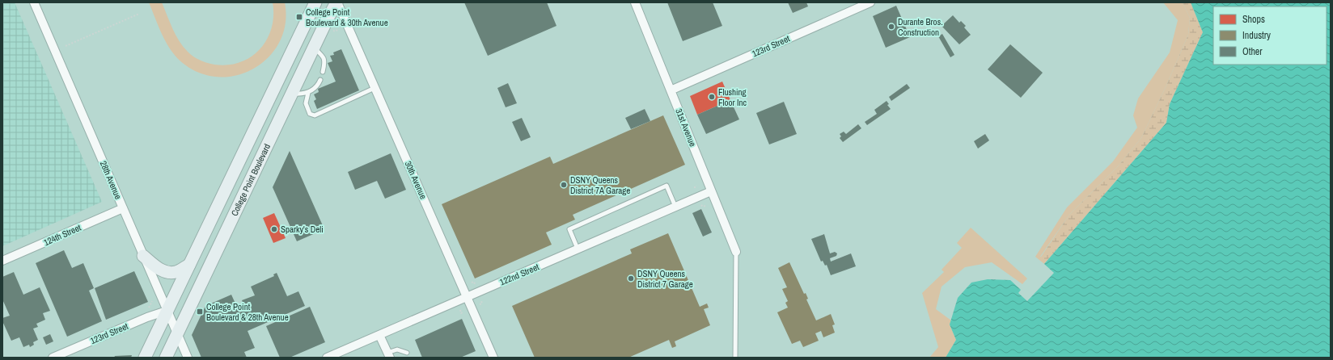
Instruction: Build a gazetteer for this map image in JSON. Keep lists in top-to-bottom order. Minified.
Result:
{"streets":{"main road":["College Point Boulevard"],"street":["123rd Street","31st Avenue","28th Avenue","30th Avenue","124th Street","122nd Street"]},"crossings":[["123rd Street","31st Avenue"],["123rd Street","28th Avenue"],["31st Avenue","122nd Street"],["28th Avenue","College Point Boulevard"],["28th Avenue","124th Street"],["College Point Boulevard","30th Avenue"],["30th Avenue","122nd Street"]],"places":{"transit":["College Point Boulevard & 30th Avenue","College Point Boulevard & 28th Avenue"],"other":["Durante Bros. Construction","Flushing Floor Inc","DSNY Queens District 7A Garage","Sparky's Deli","DSNY Queens District 7 Garage"]},"legend":["Shops","Industry","Other"]}
